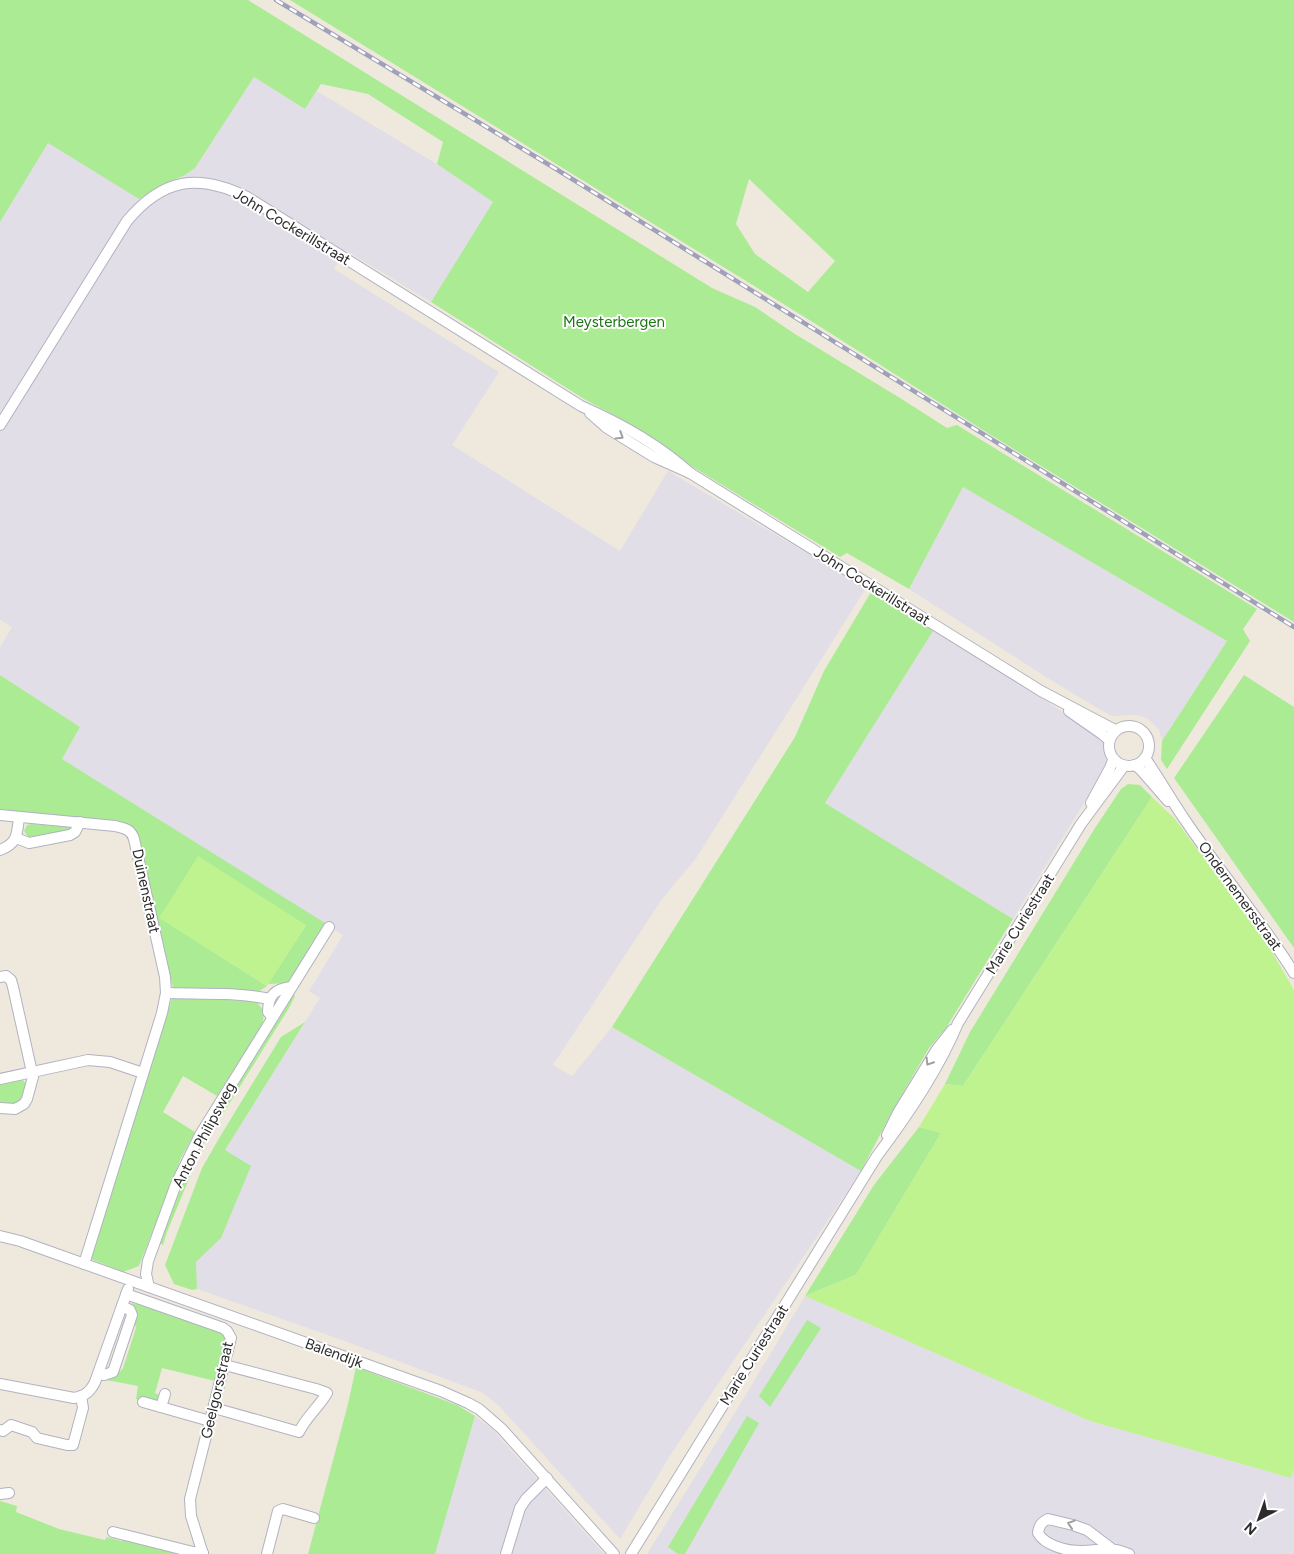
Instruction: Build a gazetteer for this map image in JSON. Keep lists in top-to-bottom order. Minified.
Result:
{"streets":{"street":["John Cockerillstraat","Duinenstraat","Ondernemersstraat","Marie Curiestraat","Anton Philipsweg","Balendijk","Geelgorsstraat"]},"crossings":[["John Cockerillstraat","Ondernemersstraat"],["Duinenstraat","Balendijk"],["Anton Philipsweg","Balendijk"]],"parks":["Meysterbergen"],"north":"bottom left"}
